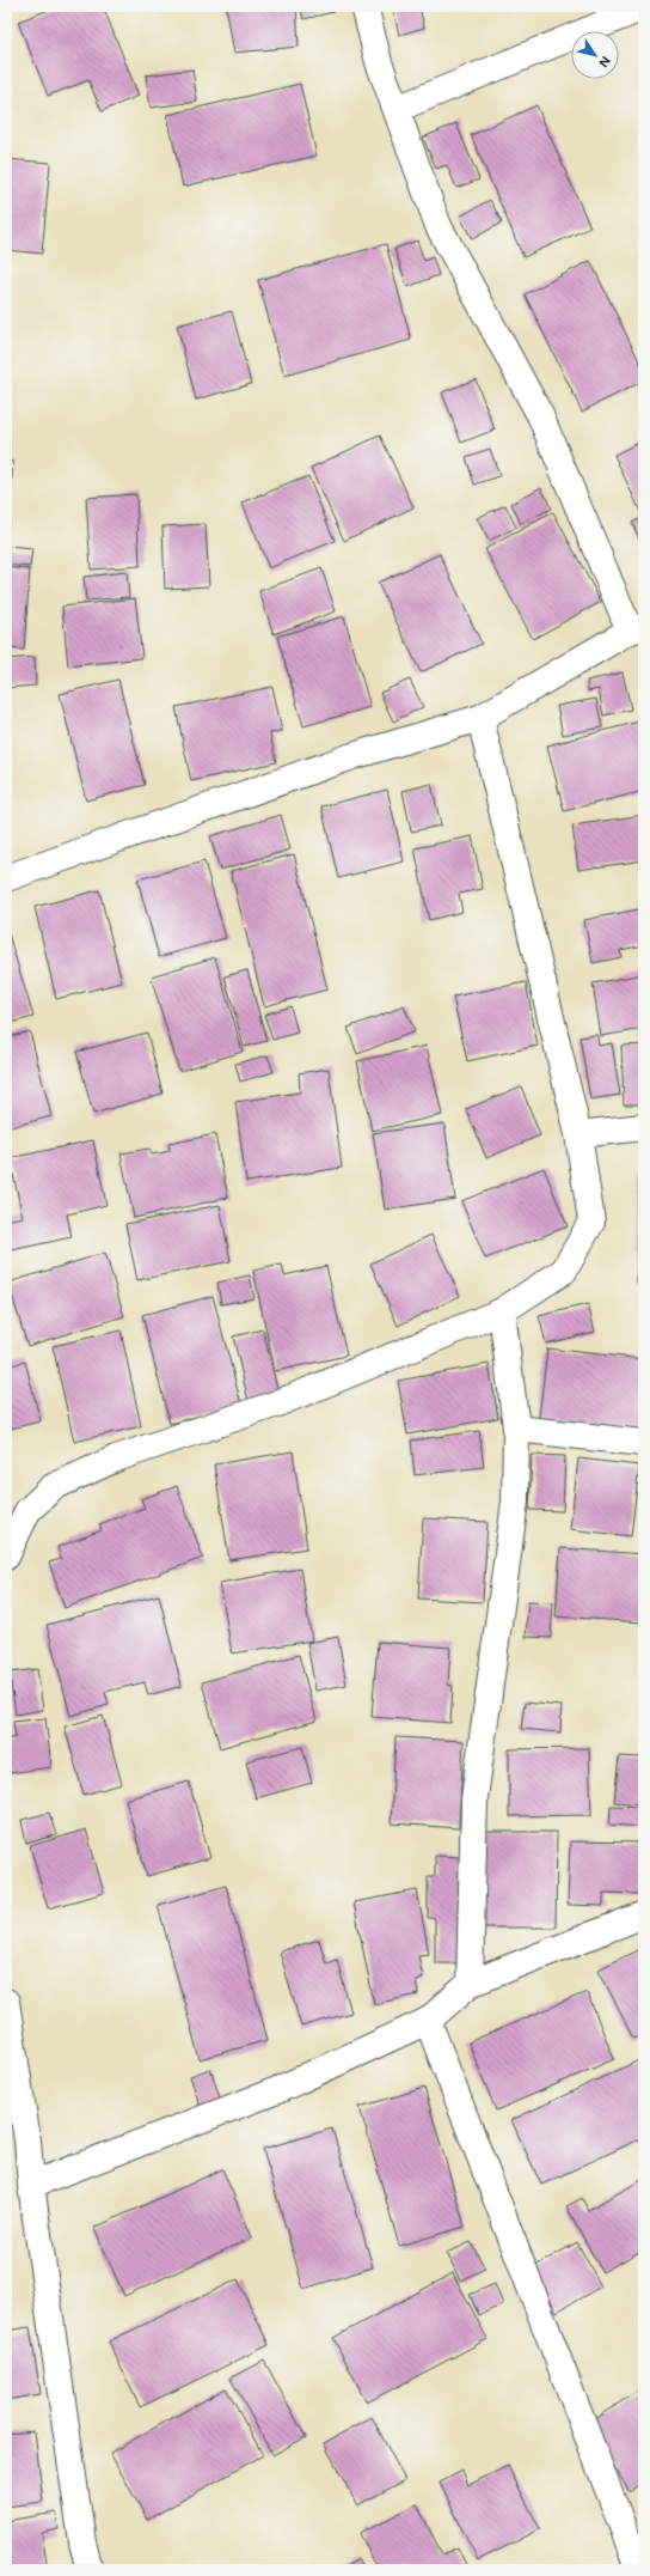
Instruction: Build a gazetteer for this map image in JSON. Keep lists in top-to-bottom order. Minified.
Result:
{"north":"bottom right"}
